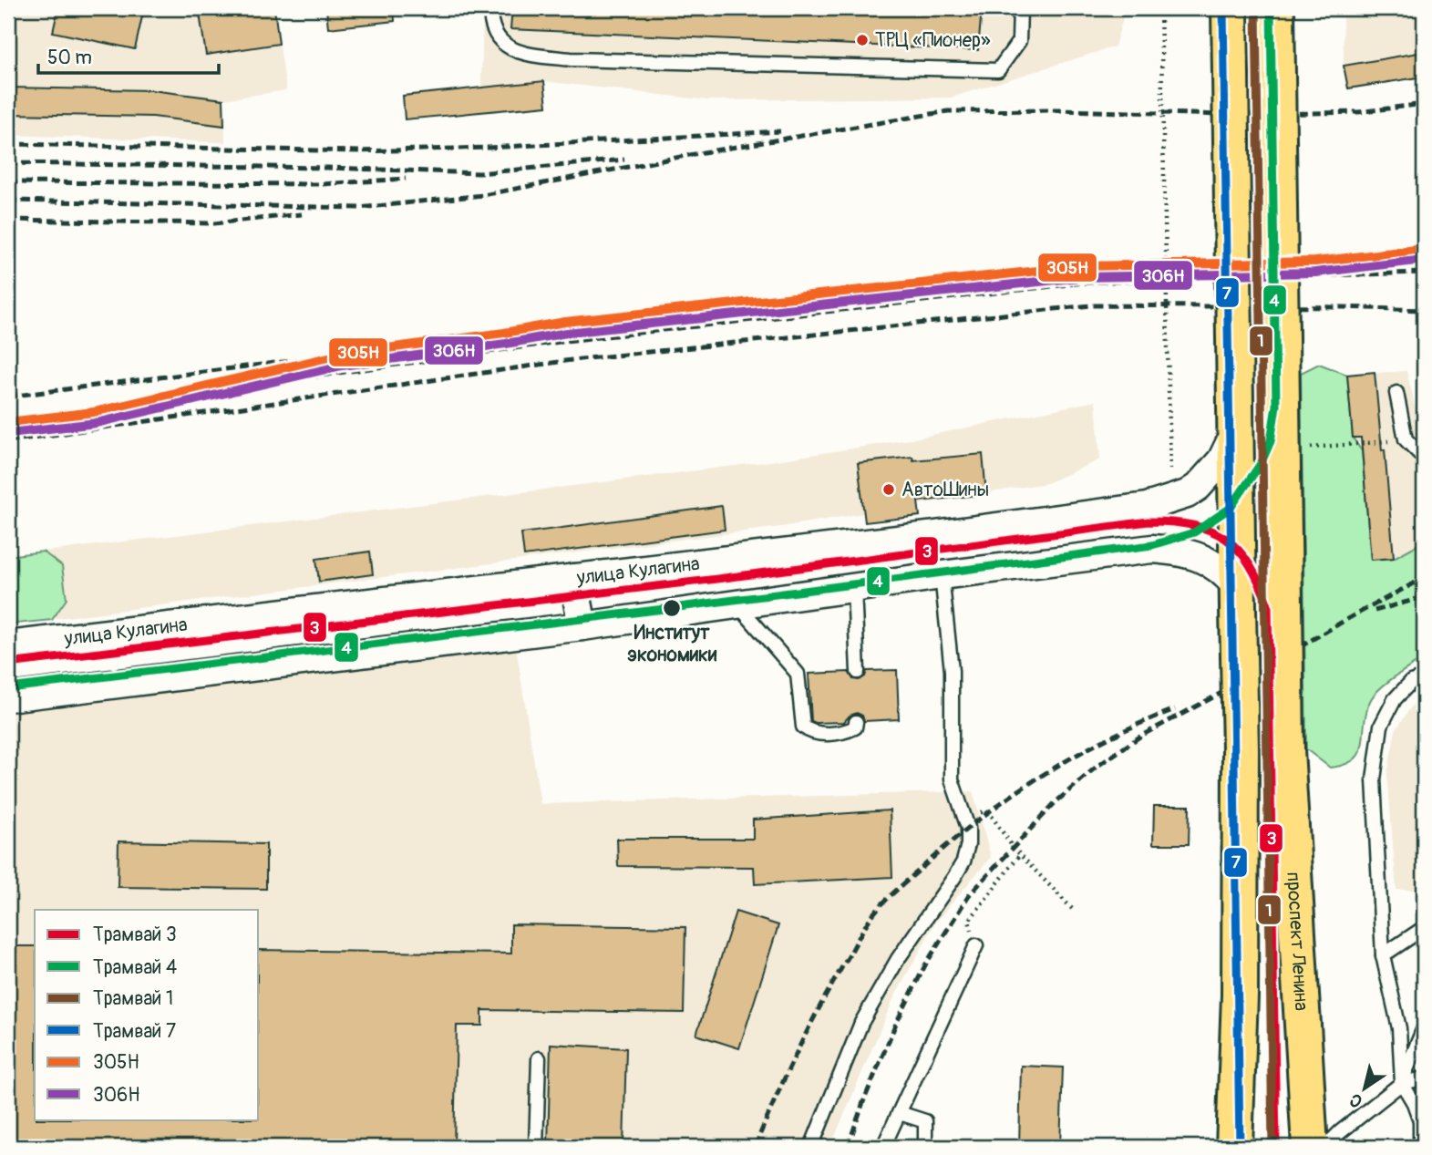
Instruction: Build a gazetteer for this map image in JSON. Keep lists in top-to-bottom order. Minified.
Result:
{"streets":{"main road":["проспект Ленина"],"street":["улица Кулагина"]},"places":["ТРЦ «Пионер»","АвтоШины","Институт экономики"],"lines":["tram line 4","tram line 1","tram line 7","transit line 305Н","transit line 306Н","tram line 3"],"legend":["Трамвай 3","Трамвай 4","Трамвай 1","Трамвай 7","305Н","306Н"],"scale_bar":"50 m","north":"bottom left"}
